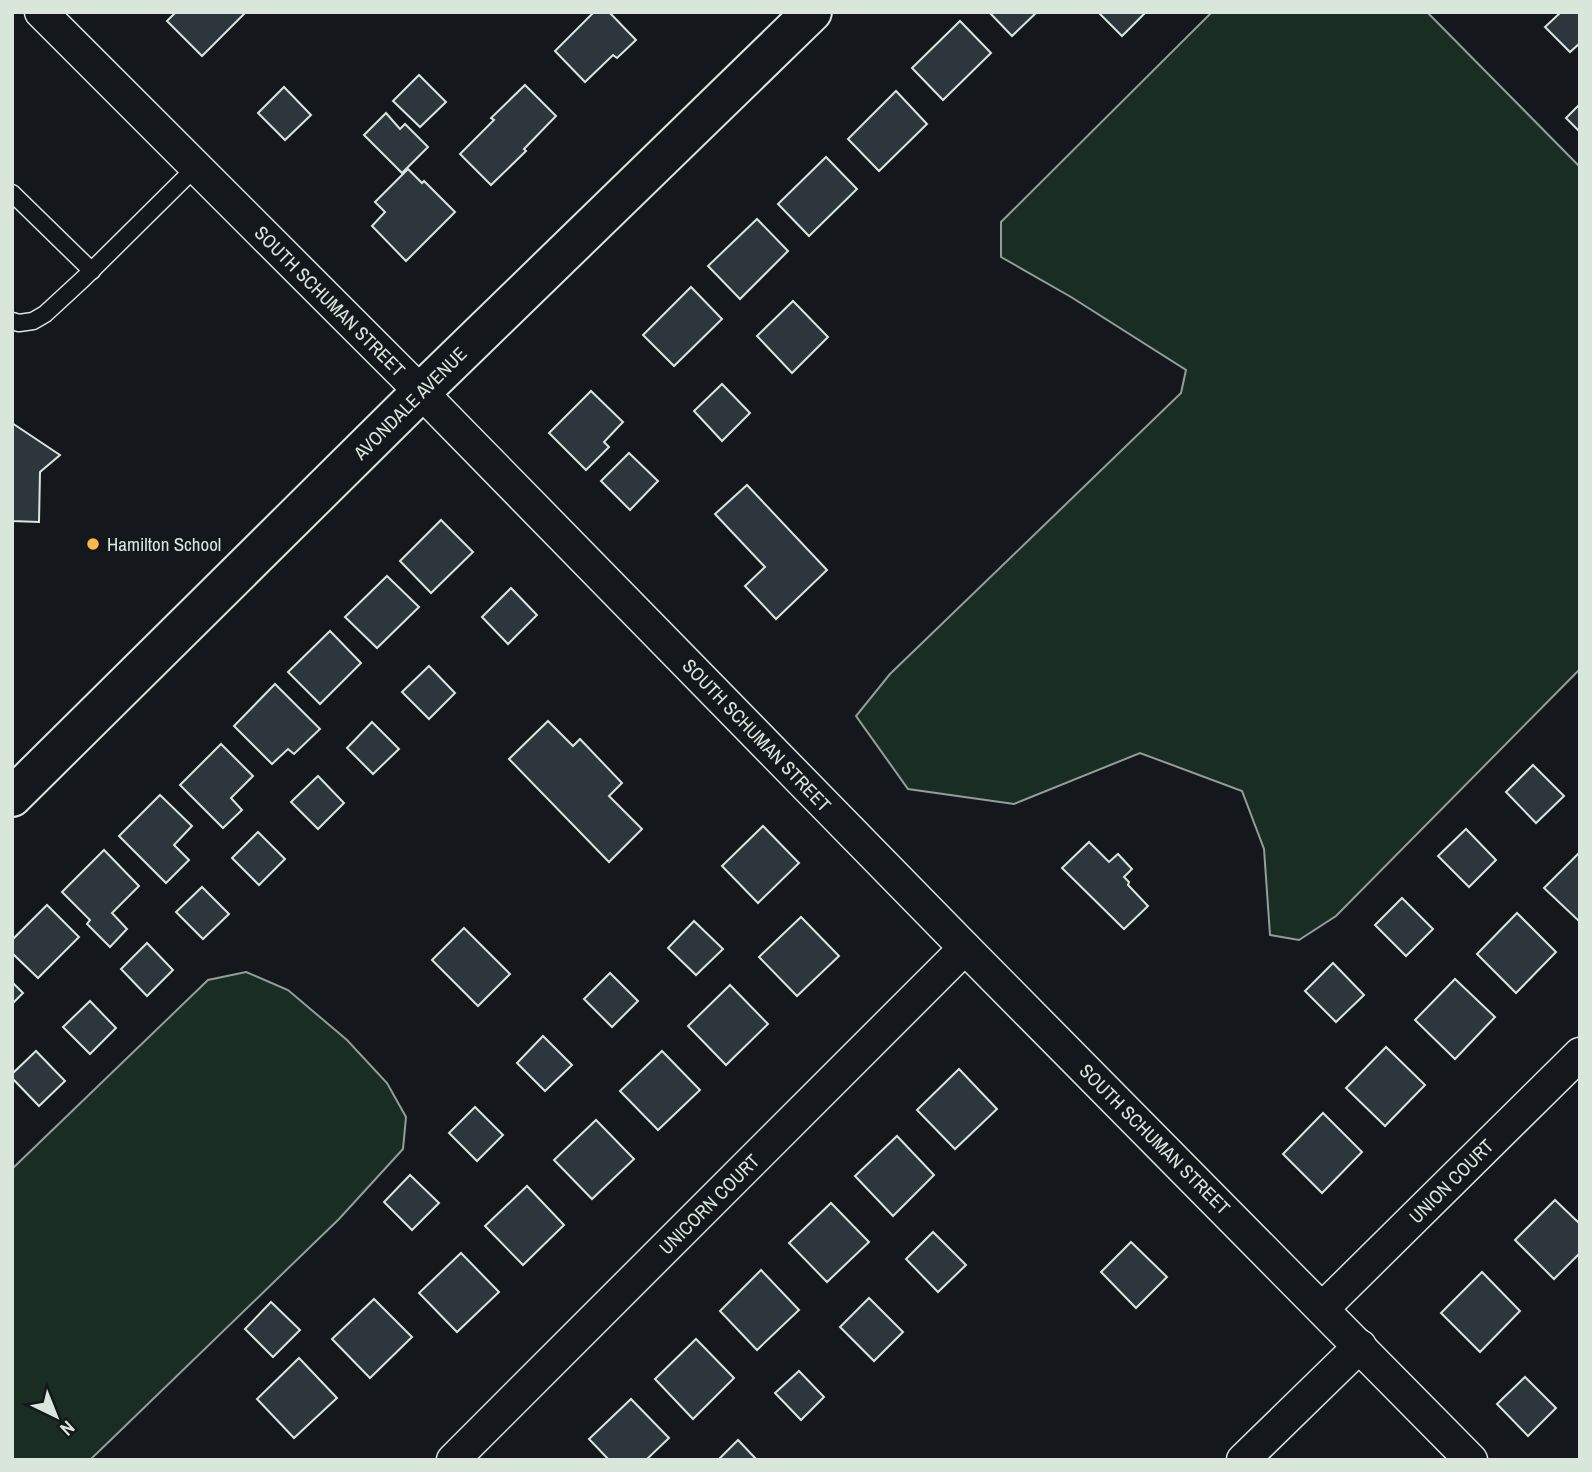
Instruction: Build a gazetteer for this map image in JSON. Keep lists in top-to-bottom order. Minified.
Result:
{"streets":{"street":["SOUTH SCHUMAN STREET","AVONDALE AVENUE","UNION COURT","UNICORN COURT"]},"crossings":[["SOUTH SCHUMAN STREET","AVONDALE AVENUE"],["SOUTH SCHUMAN STREET","UNION COURT"],["SOUTH SCHUMAN STREET","UNICORN COURT"]],"places":["Hamilton School"],"north":"bottom right"}
